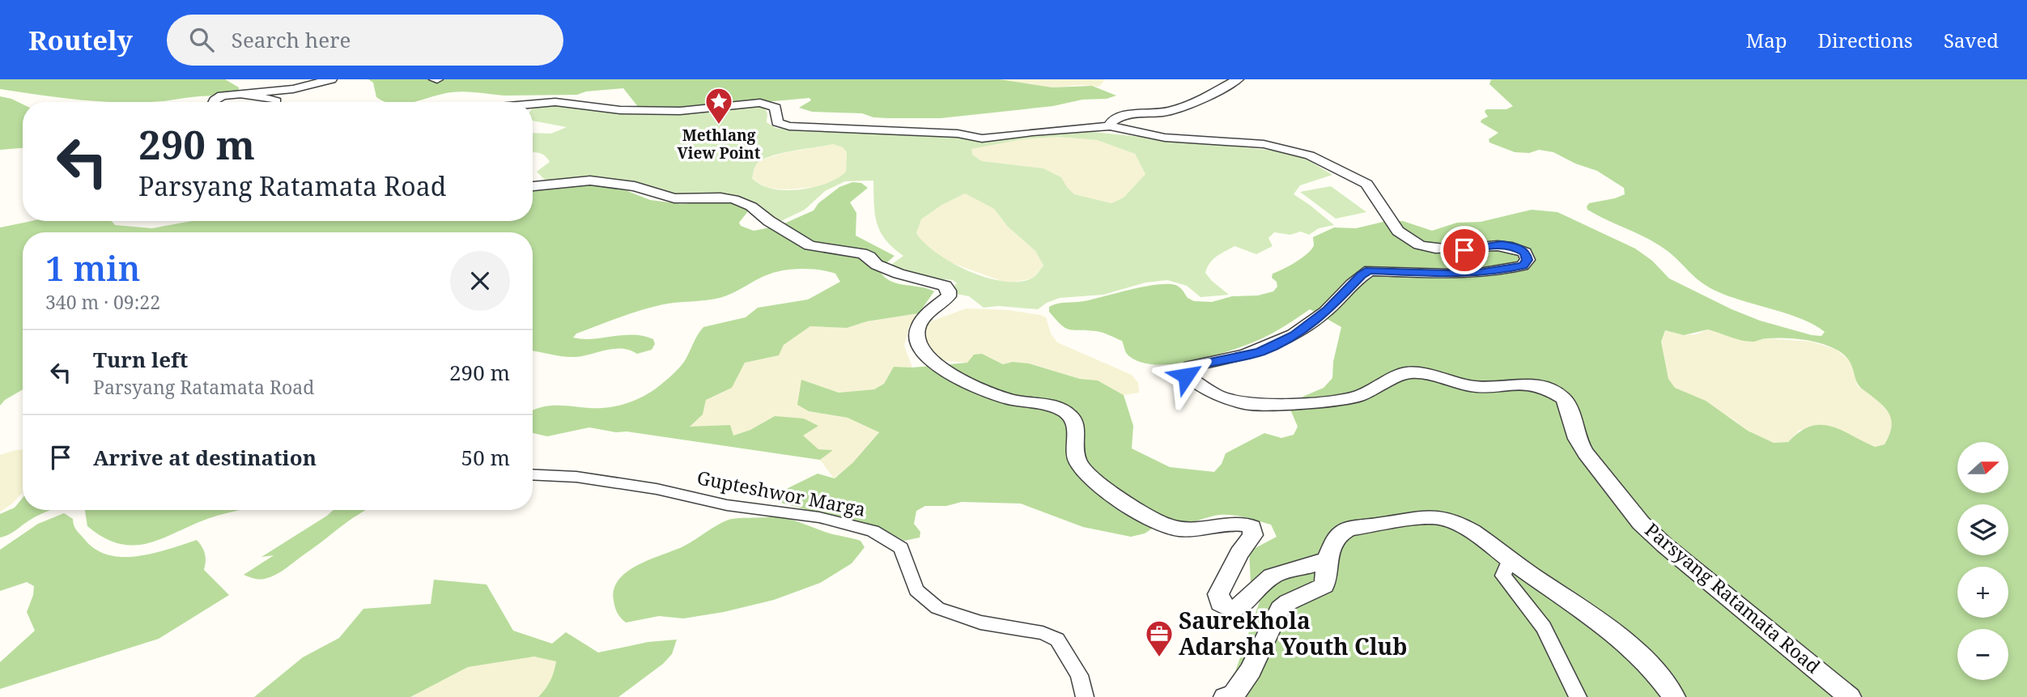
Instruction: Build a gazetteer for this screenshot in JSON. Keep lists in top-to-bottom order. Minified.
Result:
{"streets":{"street":["Gupteshwor Marga","Parsyang Ratamata Road"]},"places":{"place":["Methlang View Point"],"office":["Saurekhola Adarsha Youth Club"]},"north":"right","page":{"header":"Routely","search":"Search here","nav":["Map","Directions","Saved"],"turn":["290 m","Parsyang Ratamata Road"],"heading":["1 min","340 m · 09:22"],"list":[{"name":"Turn left","note":"Parsyang Ratamata Road","value":"290 m"},{"name":"Arrive at destination","value":"50 m"}],"map_buttons":["+","−"]}}
